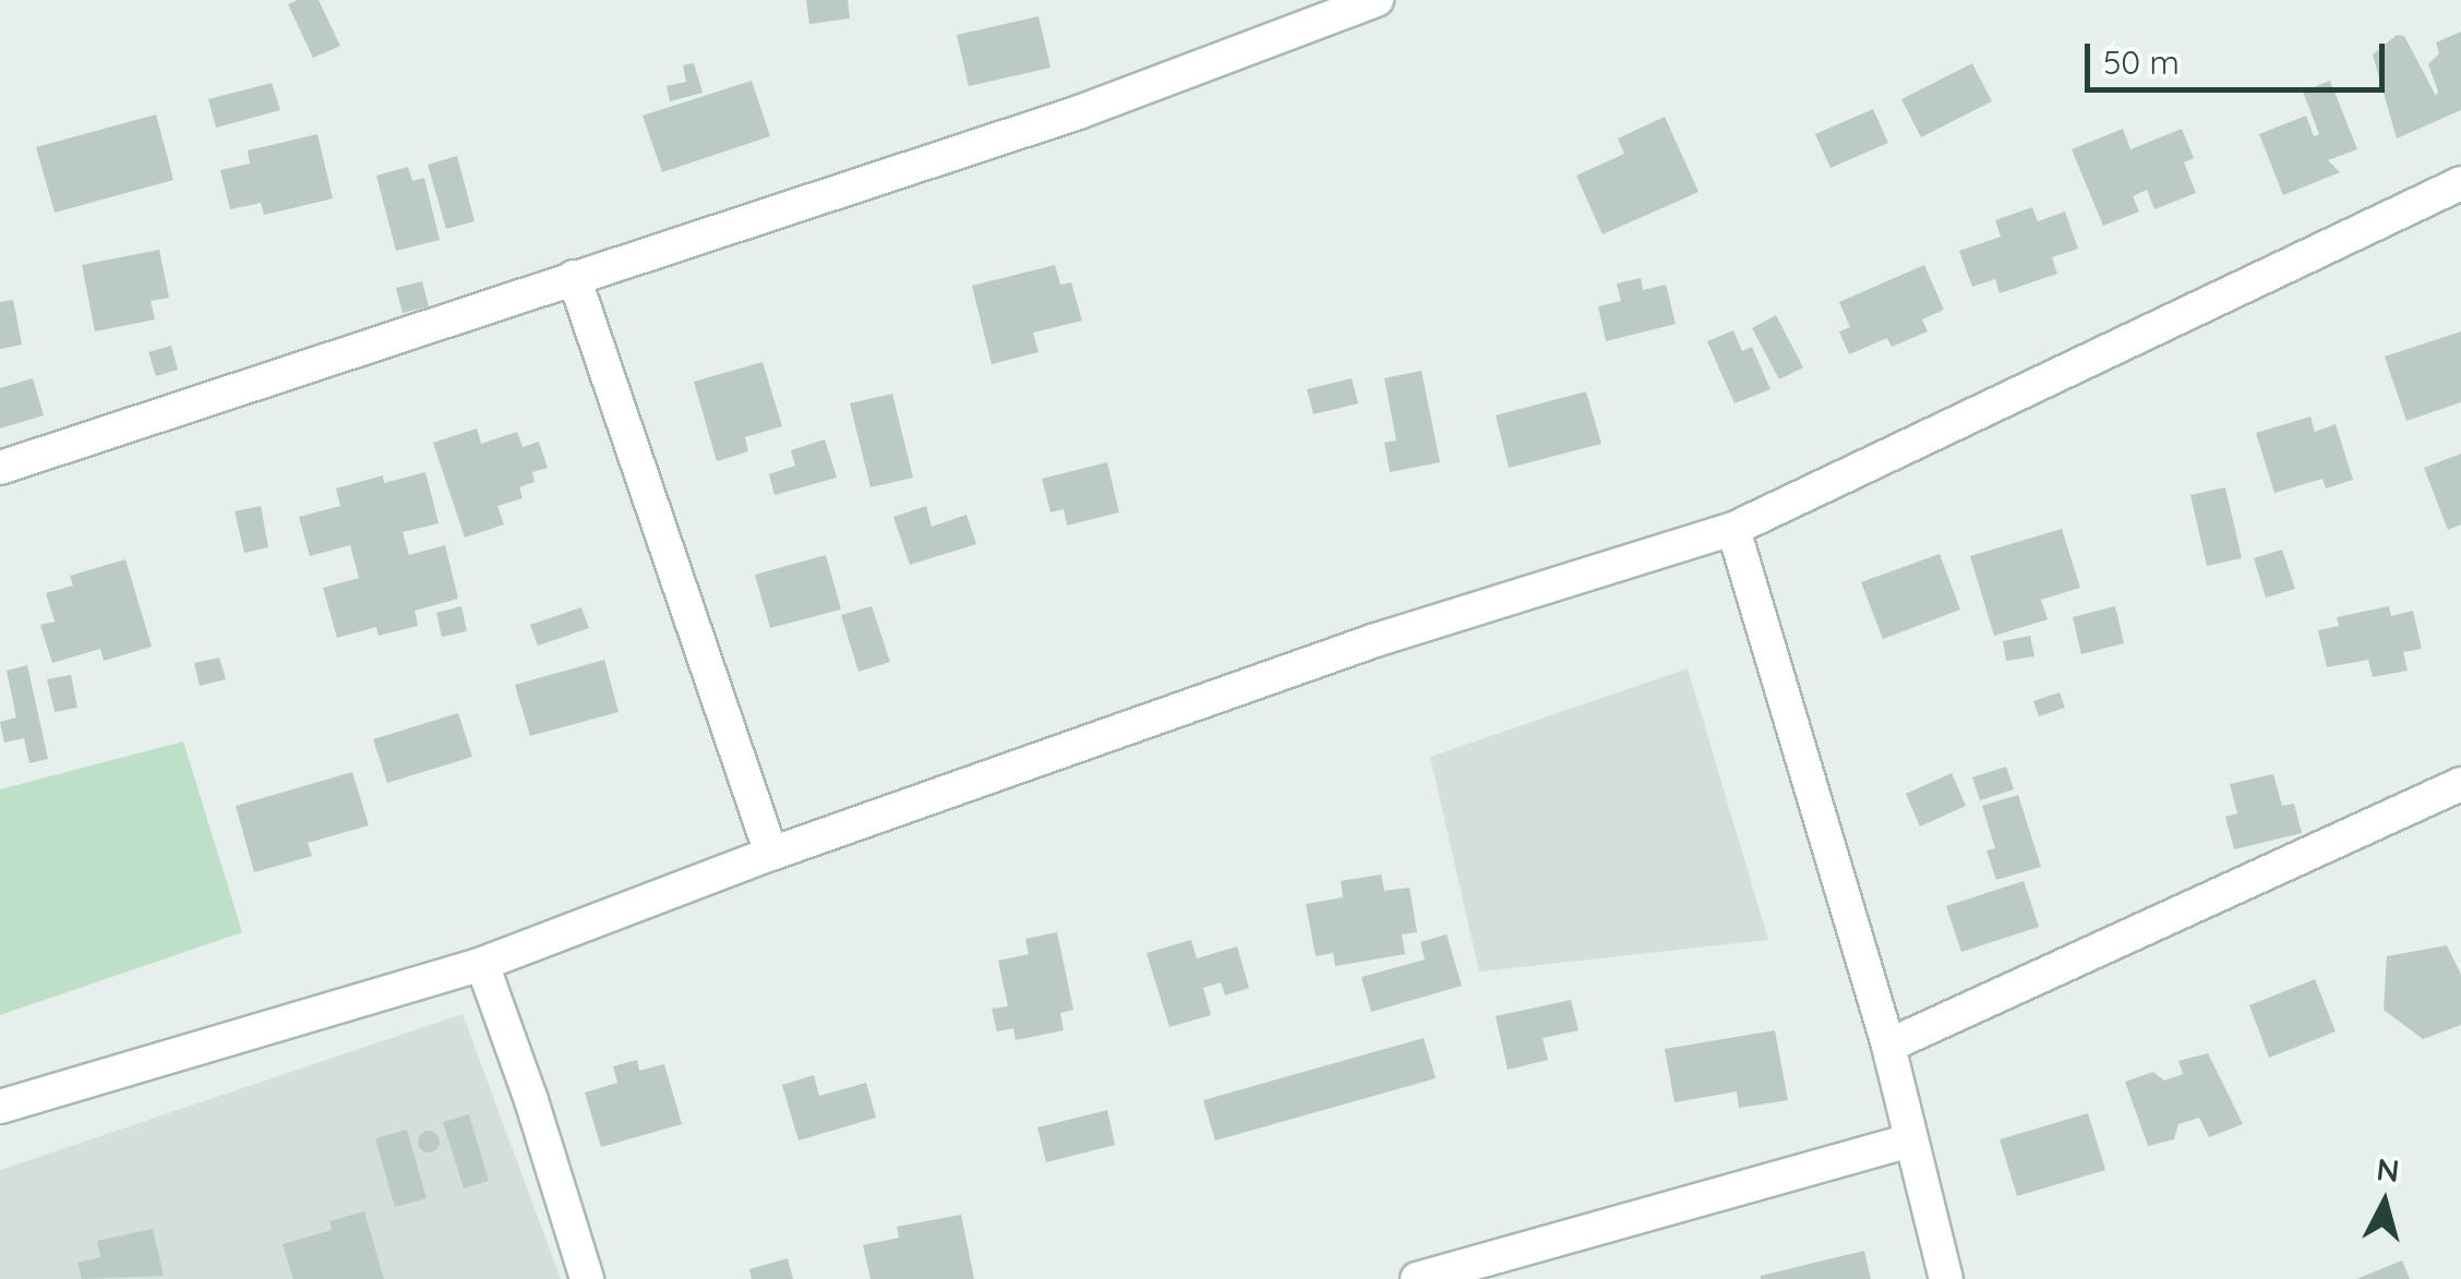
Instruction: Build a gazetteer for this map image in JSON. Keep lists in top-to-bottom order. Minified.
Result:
{"scale_bar":"50 m","north":"top"}
